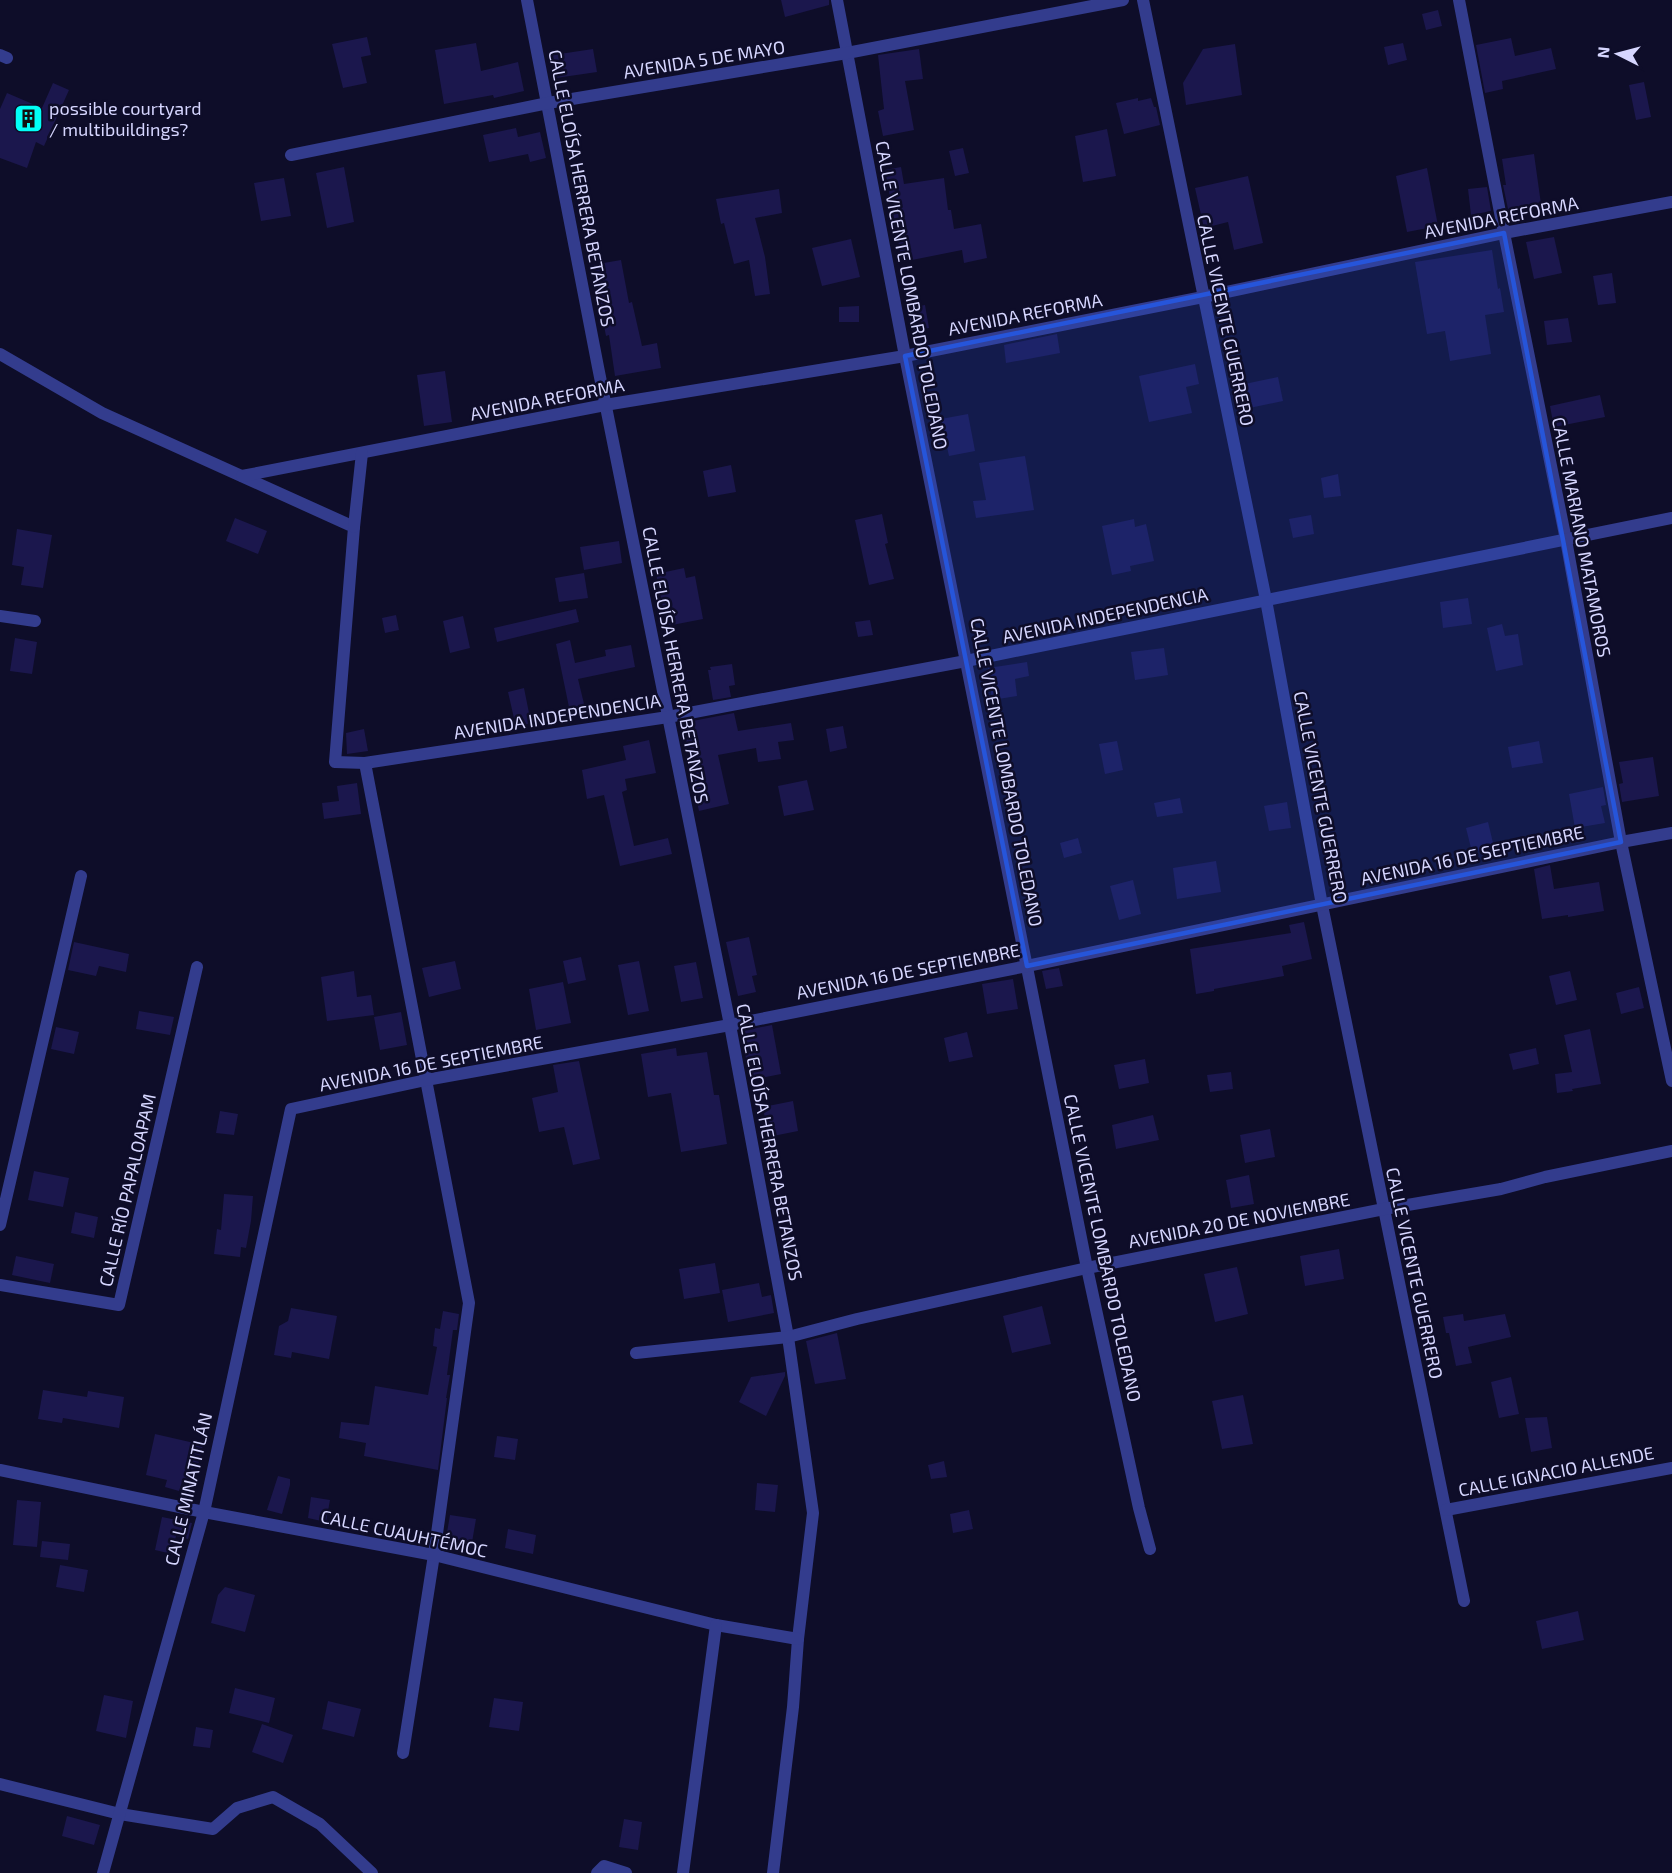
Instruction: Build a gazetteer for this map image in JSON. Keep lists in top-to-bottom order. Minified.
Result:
{"streets":{"street":["AVENIDA 5 DE MAYO","CALLE ELOÍSA HERRERA BETANZOS","AVENIDA REFORMA","CALLE VICENTE LOMBARDO TOLEDANO","CALLE VICENTE GUERRERO","CALLE MARIANO MATAMOROS","AVENIDA INDEPENDENCIA","AVENIDA 16 DE SEPTIEMBRE","CALLE RÍO PAPALOAPAM","AVENIDA 20 DE NOVIEMBRE","CALLE IGNACIO ALLENDE","CALLE MINATITLÁN","CALLE CUAUHTÉMOC"]},"crossings":[["AVENIDA 5 DE MAYO","CALLE ELOÍSA HERRERA BETANZOS"],["AVENIDA 5 DE MAYO","CALLE VICENTE LOMBARDO TOLEDANO"],["CALLE ELOÍSA HERRERA BETANZOS","AVENIDA REFORMA"],["CALLE ELOÍSA HERRERA BETANZOS","AVENIDA INDEPENDENCIA"],["CALLE ELOÍSA HERRERA BETANZOS","AVENIDA 16 DE SEPTIEMBRE"],["CALLE ELOÍSA HERRERA BETANZOS","AVENIDA 20 DE NOVIEMBRE"],["CALLE ELOÍSA HERRERA BETANZOS","CALLE CUAUHTÉMOC"],["AVENIDA REFORMA","CALLE VICENTE LOMBARDO TOLEDANO"],["AVENIDA REFORMA","CALLE VICENTE GUERRERO"],["AVENIDA REFORMA","CALLE MARIANO MATAMOROS"],["CALLE VICENTE LOMBARDO TOLEDANO","AVENIDA INDEPENDENCIA"],["CALLE VICENTE LOMBARDO TOLEDANO","AVENIDA 16 DE SEPTIEMBRE"],["CALLE VICENTE LOMBARDO TOLEDANO","AVENIDA 20 DE NOVIEMBRE"],["CALLE VICENTE GUERRERO","AVENIDA INDEPENDENCIA"],["CALLE VICENTE GUERRERO","AVENIDA 16 DE SEPTIEMBRE"],["CALLE VICENTE GUERRERO","AVENIDA 20 DE NOVIEMBRE"],["CALLE VICENTE GUERRERO","CALLE IGNACIO ALLENDE"],["CALLE MARIANO MATAMOROS","AVENIDA INDEPENDENCIA"],["CALLE MARIANO MATAMOROS","AVENIDA 16 DE SEPTIEMBRE"],["AVENIDA 16 DE SEPTIEMBRE","CALLE MINATITLÁN"],["CALLE MINATITLÁN","CALLE CUAUHTÉMOC"]],"places":{"building":["possible courtyard / multibuildings?"]},"north":"left"}
